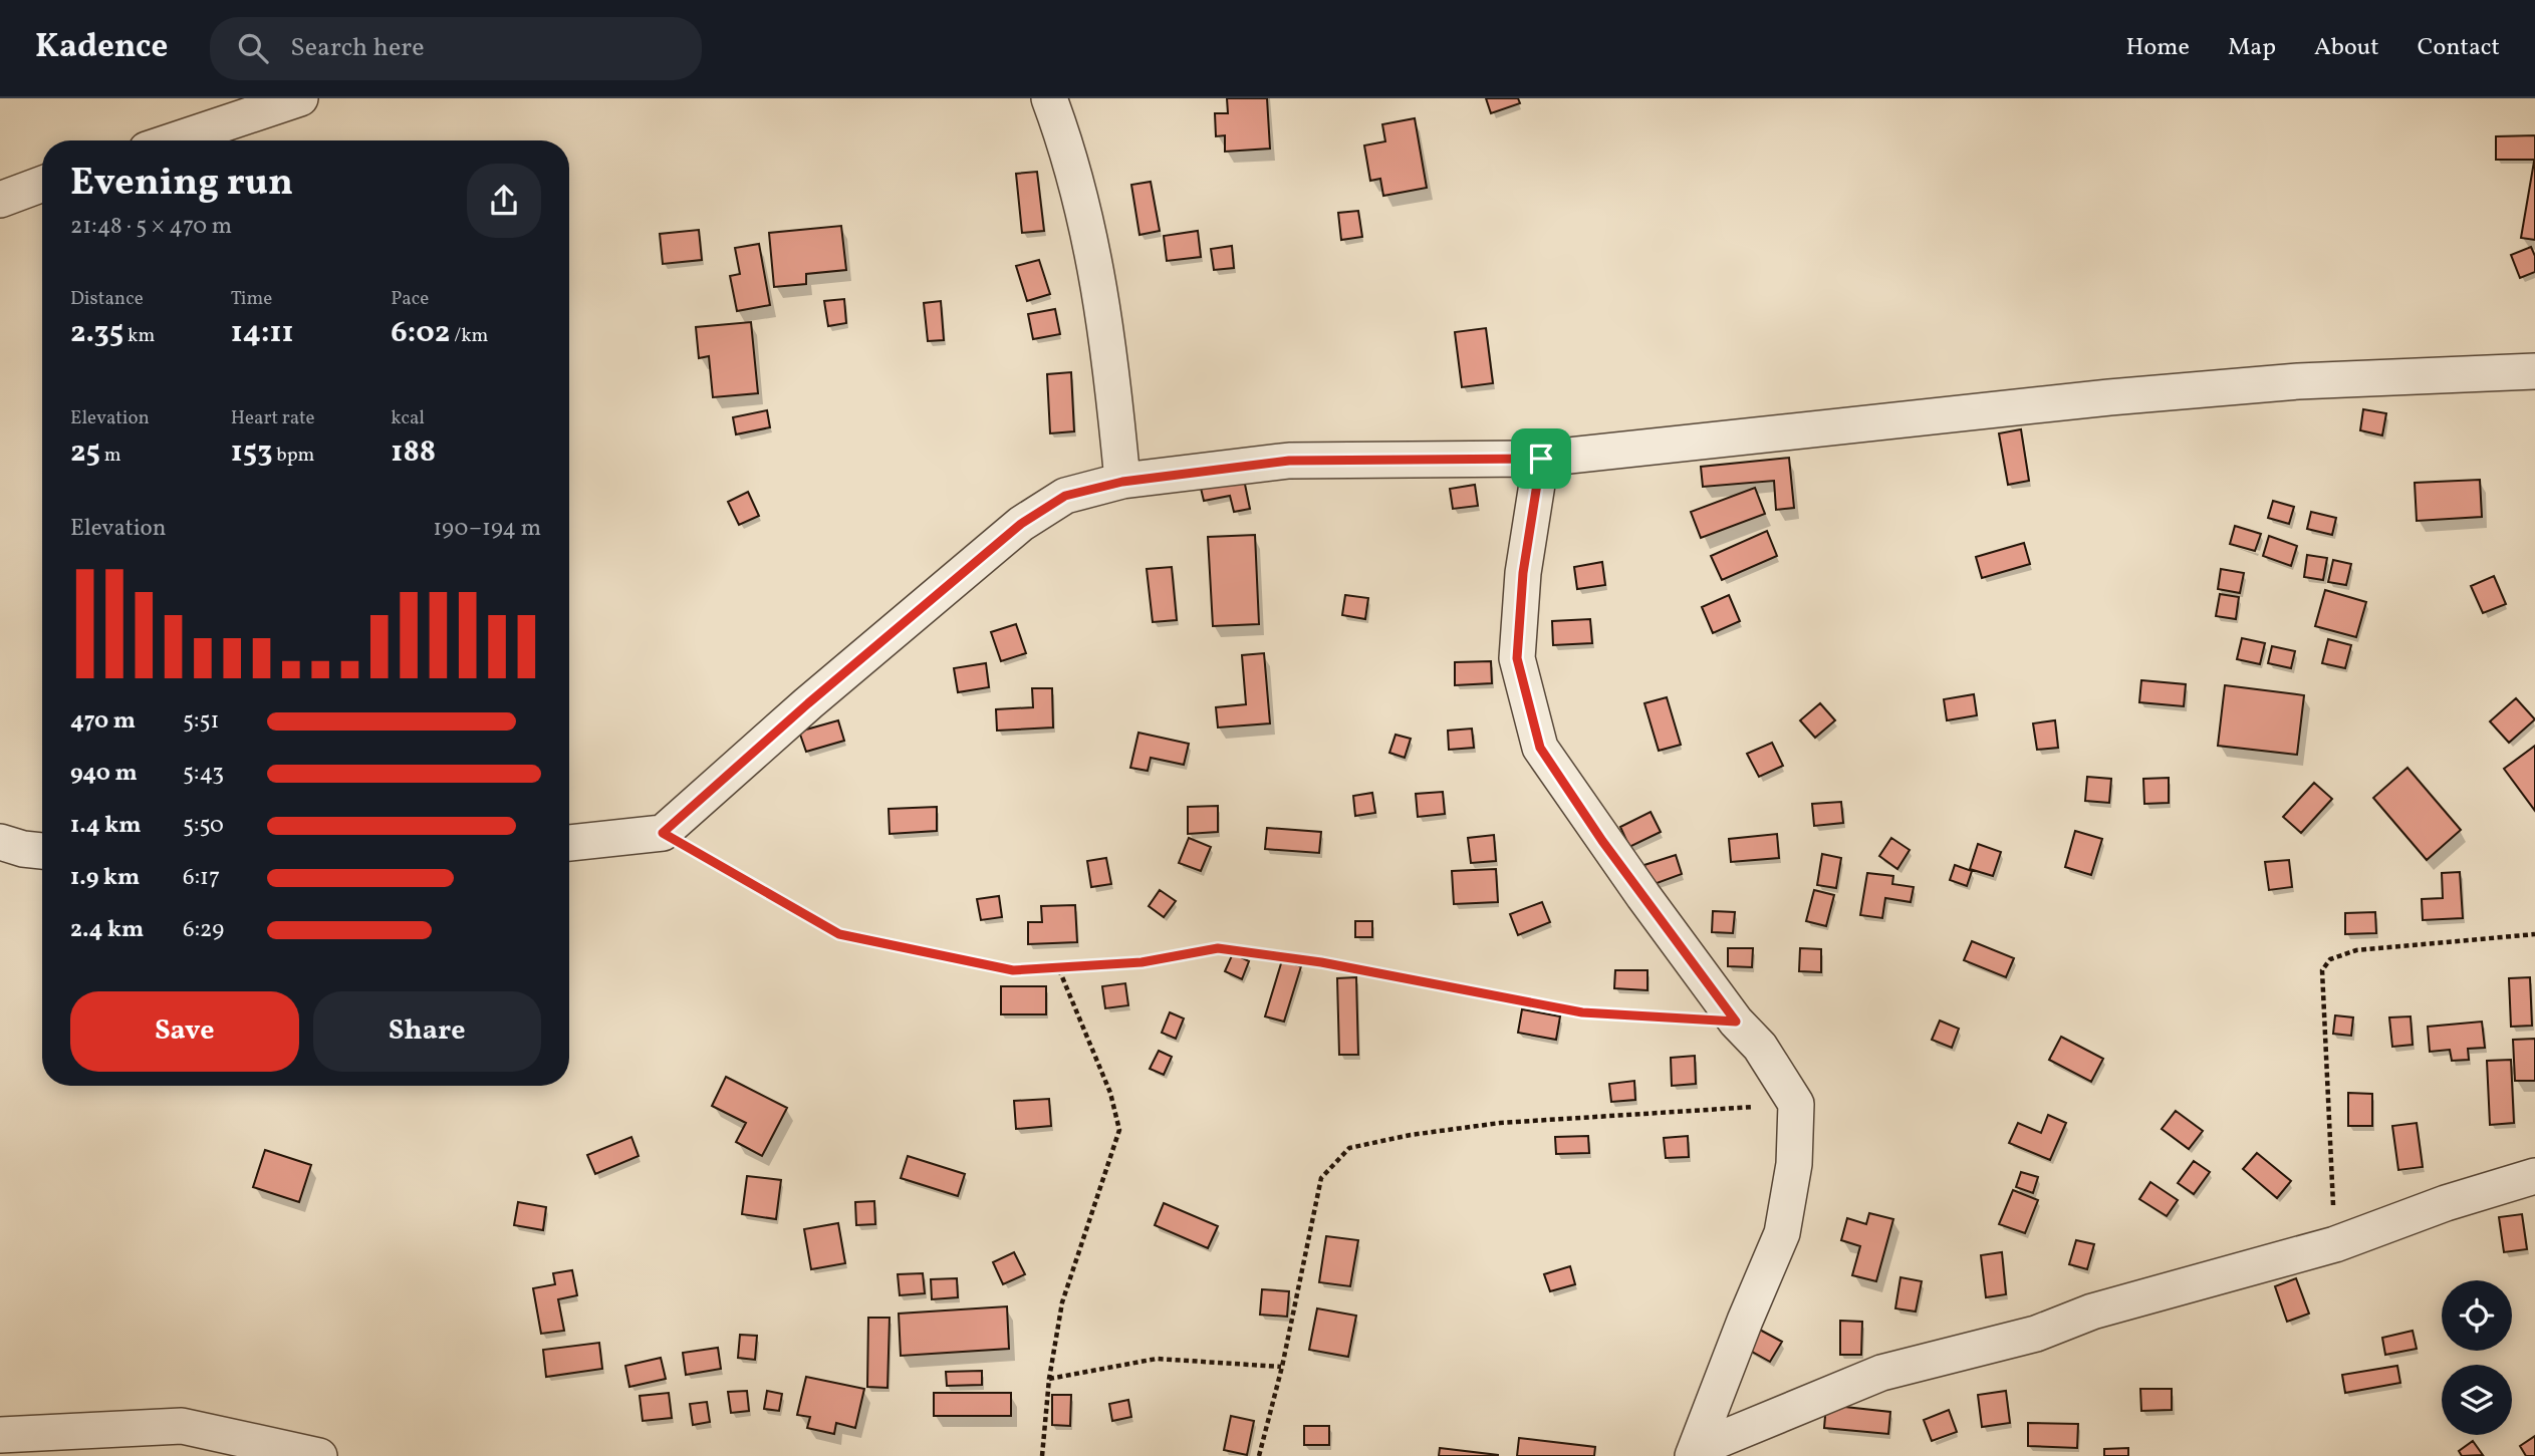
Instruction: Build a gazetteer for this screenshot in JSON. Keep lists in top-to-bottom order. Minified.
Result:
{"page":{"header":"Kadence","search":"Search here","nav":["Home","Map","About","Contact"],"heading":["Evening run","21:48 · 5 × 470 m"],"stats":[["Distance","2.35 km"],["Time","14:11"],["Pace","6:02 /km"],["Elevation","25 m"],["Heart rate","153 bpm"],["kcal","188"]],"chart":["Elevation","190–194 m"],"list":[{"name":"470 m","note":"5:51"},{"name":"940 m","note":"5:43"},{"name":"1.4 km","note":"5:50"},{"name":"1.9 km","note":"6:17"},{"name":"2.4 km","note":"6:29"}],"buttons":["Save","Share"]}}
